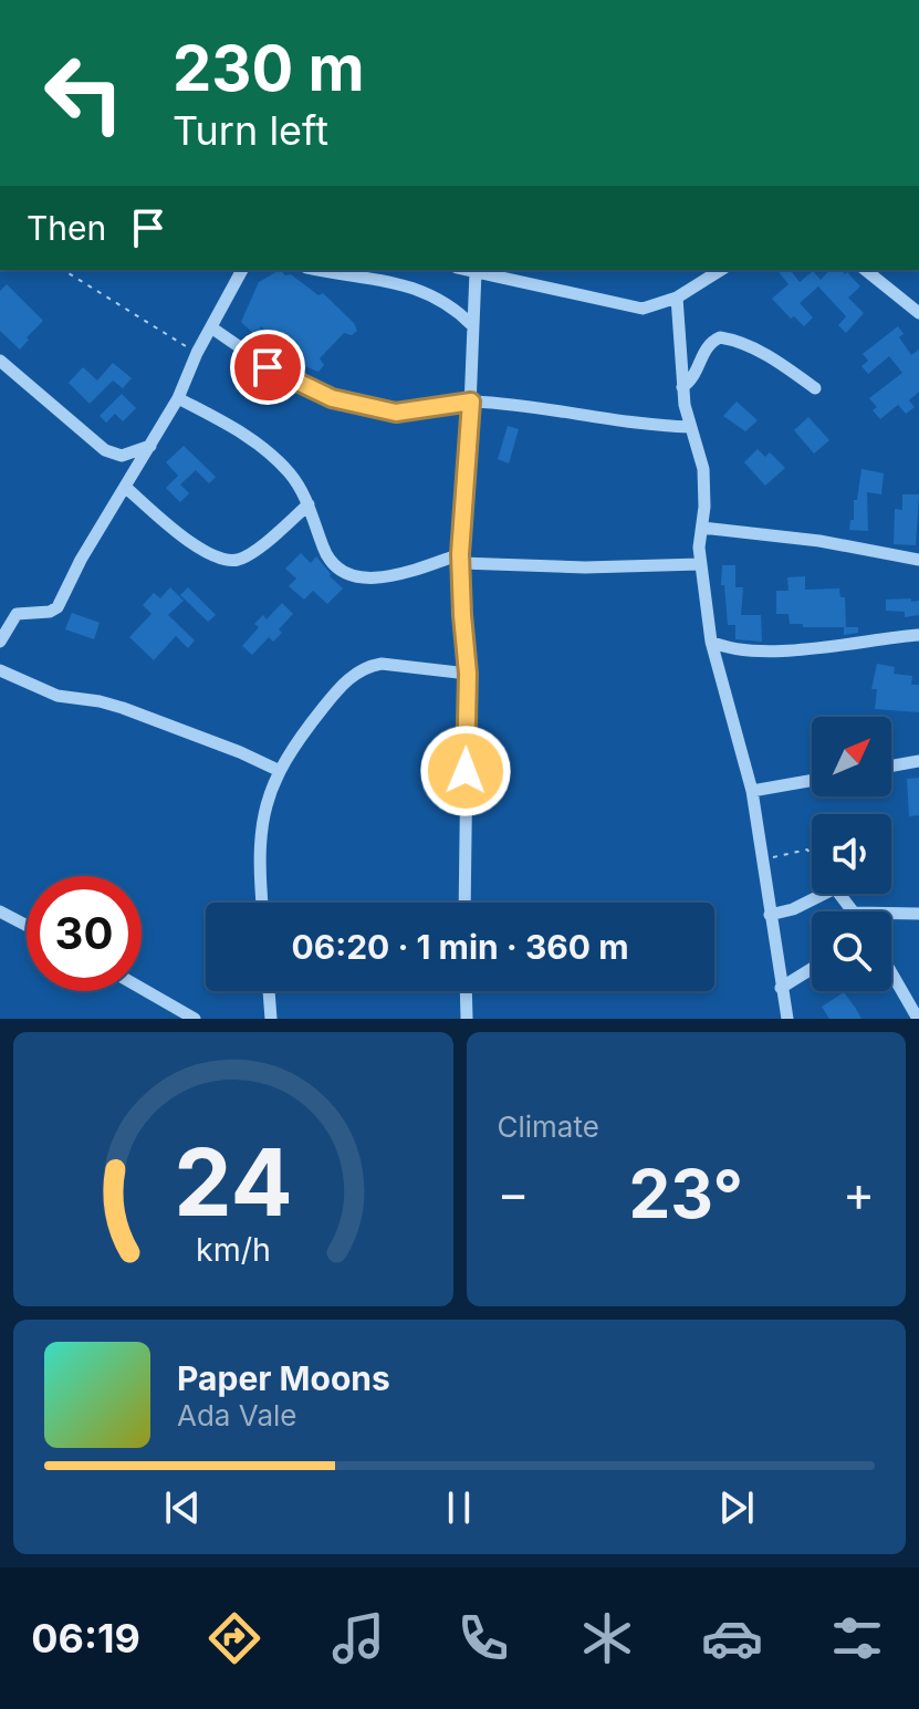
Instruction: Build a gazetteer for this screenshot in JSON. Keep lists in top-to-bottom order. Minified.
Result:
{"north":"top right","page":{"turn":["230 m","Turn left"],"then":"Then","limit":"30","trip":"06:20 · 1 min · 360 m","tile":"Climate","heat":["−","23°","+"],"song":["Paper Moons","Ada Vale"],"tabs":"06:19","gauge":["24","km/h"]}}
